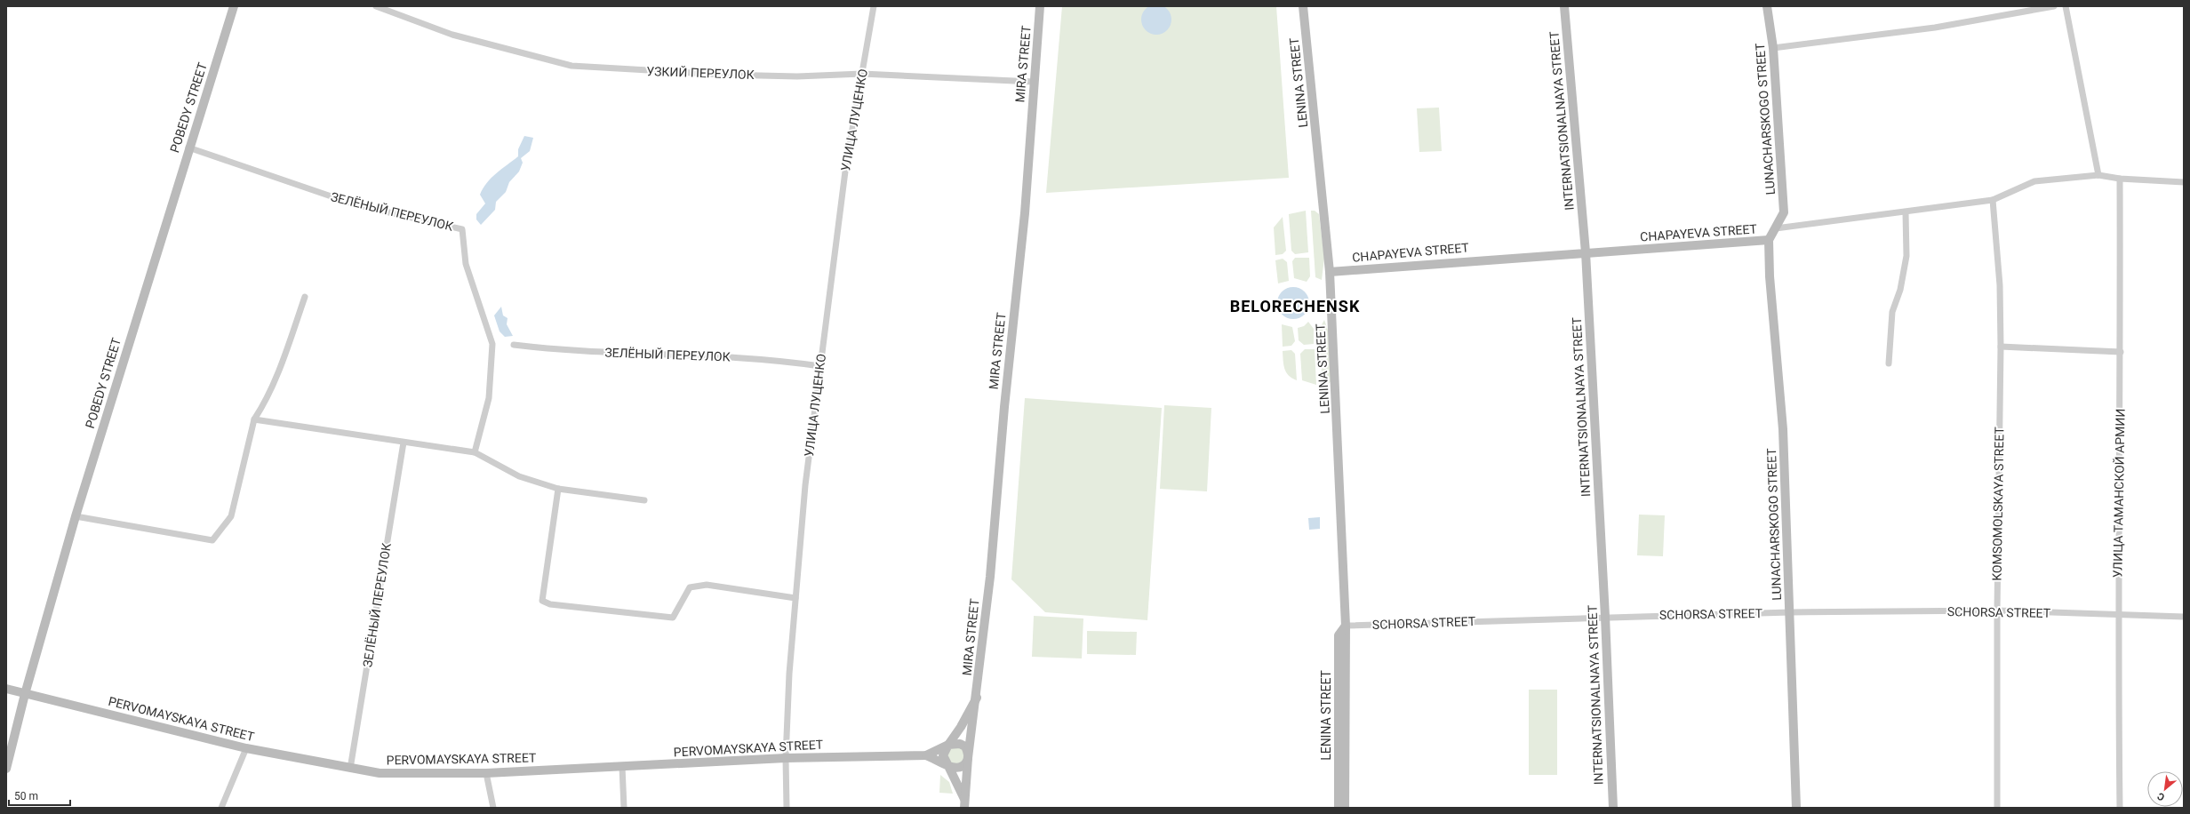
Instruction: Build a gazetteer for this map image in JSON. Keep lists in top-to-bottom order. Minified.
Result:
{"streets":{"street":["MIRA STREET","УЗКИЙ ПЕРЕУЛОК","LENINA STREET","POBEDY STREET","LUNACHARSKOGO STREET","УЛИЦА ЛУЦЕНКО","INTERNATSIONALNAYA STREET","ЗЕЛЁНЫЙ ПЕРЕУЛОК","CHAPAYEVA STREET","УЛИЦА ТАМАНСКОЙ АРМИИ","KOMSOMOLSKAYA STREET","SCHORSA STREET","PERVOMAYSKAYA STREET"]},"crossings":[["MIRA STREET","УЗКИЙ ПЕРЕУЛОК"],["MIRA STREET","PERVOMAYSKAYA STREET"],["УЗКИЙ ПЕРЕУЛОК","УЛИЦА ЛУЦЕНКО"],["LENINA STREET","CHAPAYEVA STREET"],["LENINA STREET","SCHORSA STREET"],["POBEDY STREET","ЗЕЛЁНЫЙ ПЕРЕУЛОК"],["POBEDY STREET","PERVOMAYSKAYA STREET"],["LUNACHARSKOGO STREET","CHAPAYEVA STREET"],["LUNACHARSKOGO STREET","SCHORSA STREET"],["УЛИЦА ЛУЦЕНКО","ЗЕЛЁНЫЙ ПЕРЕУЛОК"],["УЛИЦА ЛУЦЕНКО","PERVOMAYSKAYA STREET"],["INTERNATSIONALNAYA STREET","CHAPAYEVA STREET"],["INTERNATSIONALNAYA STREET","SCHORSA STREET"],["ЗЕЛЁНЫЙ ПЕРЕУЛОК","PERVOMAYSKAYA STREET"],["CHAPAYEVA STREET","УЛИЦА ТАМАНСКОЙ АРМИИ"],["CHAPAYEVA STREET","KOMSOMOLSKAYA STREET"],["УЛИЦА ТАМАНСКОЙ АРМИИ","SCHORSA STREET"],["KOMSOMOLSKAYA STREET","SCHORSA STREET"]],"districts":["BELORECHENSK"],"scale_bar":"50 m","north":"bottom left"}
